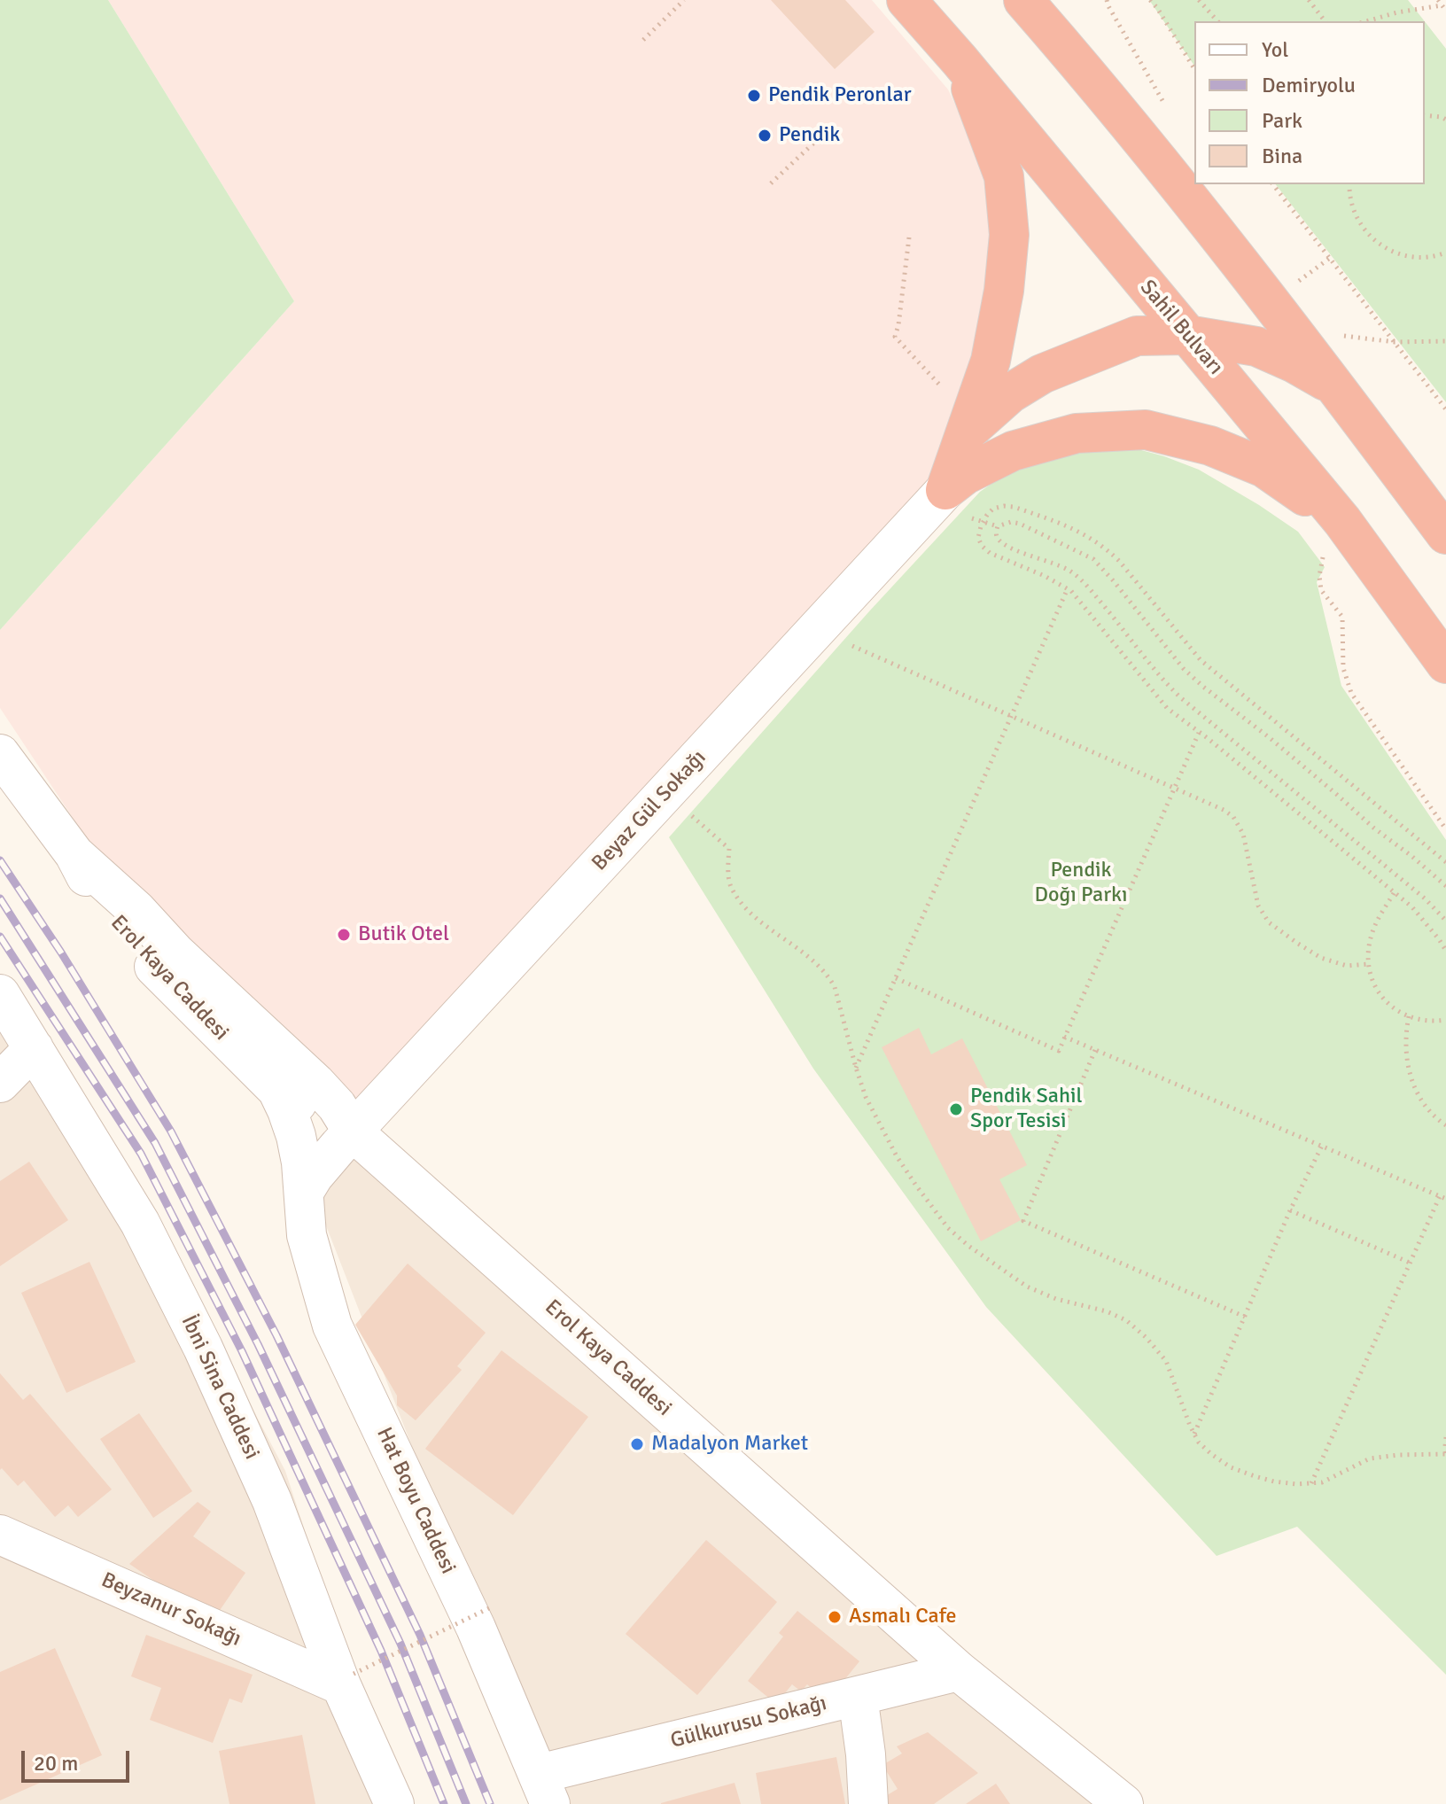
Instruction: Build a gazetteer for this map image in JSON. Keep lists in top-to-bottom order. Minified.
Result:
{"streets":{"highway":["Sahil Bulvarı"],"street":["Beyaz Gül Sokağı","Erol Kaya Caddesi","İbni Sina Caddesi","Hat Boyu Caddesi","Beyzanur Sokağı","Gülkurusu Sokağı"]},"crossings":[["Beyaz Gül Sokağı","Erol Kaya Caddesi"],["Beyaz Gül Sokağı","Hat Boyu Caddesi"],["Erol Kaya Caddesi","Hat Boyu Caddesi"],["Erol Kaya Caddesi","Gülkurusu Sokağı"],["İbni Sina Caddesi","Beyzanur Sokağı"],["Hat Boyu Caddesi","Gülkurusu Sokağı"]],"parks":["Pendik Doğı Parkı"],"places":["Pendik Peronlar","Pendik","Butik Otel","Pendik Sahil Spor Tesisi","Madalyon Market","Asmalı Cafe"],"legend":["Yol","Demiryolu","Park","Bina"],"scale_bar":"20 m"}
